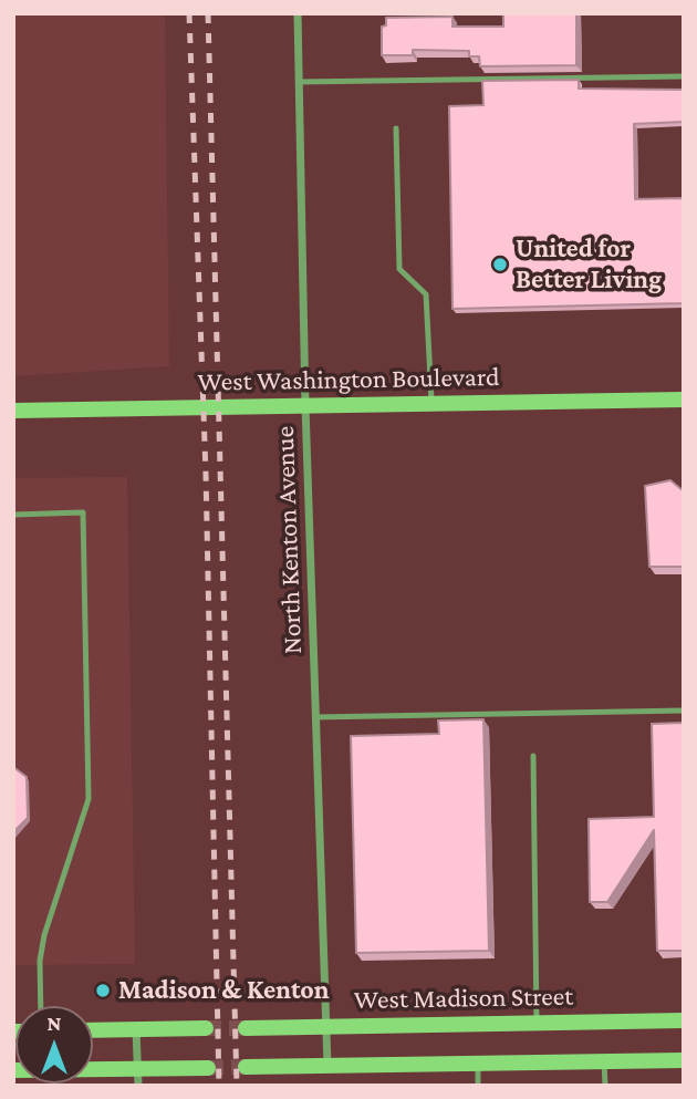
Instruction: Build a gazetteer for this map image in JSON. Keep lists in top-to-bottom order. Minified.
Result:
{"streets":{"main road":["West Washington Boulevard","West Madison Street"],"street":["North Kenton Avenue"]},"crossings":[["West Washington Boulevard","North Kenton Avenue"],["North Kenton Avenue","West Madison Street"]],"places":["United for Better Living","Madison & Kenton"],"north":"top"}
